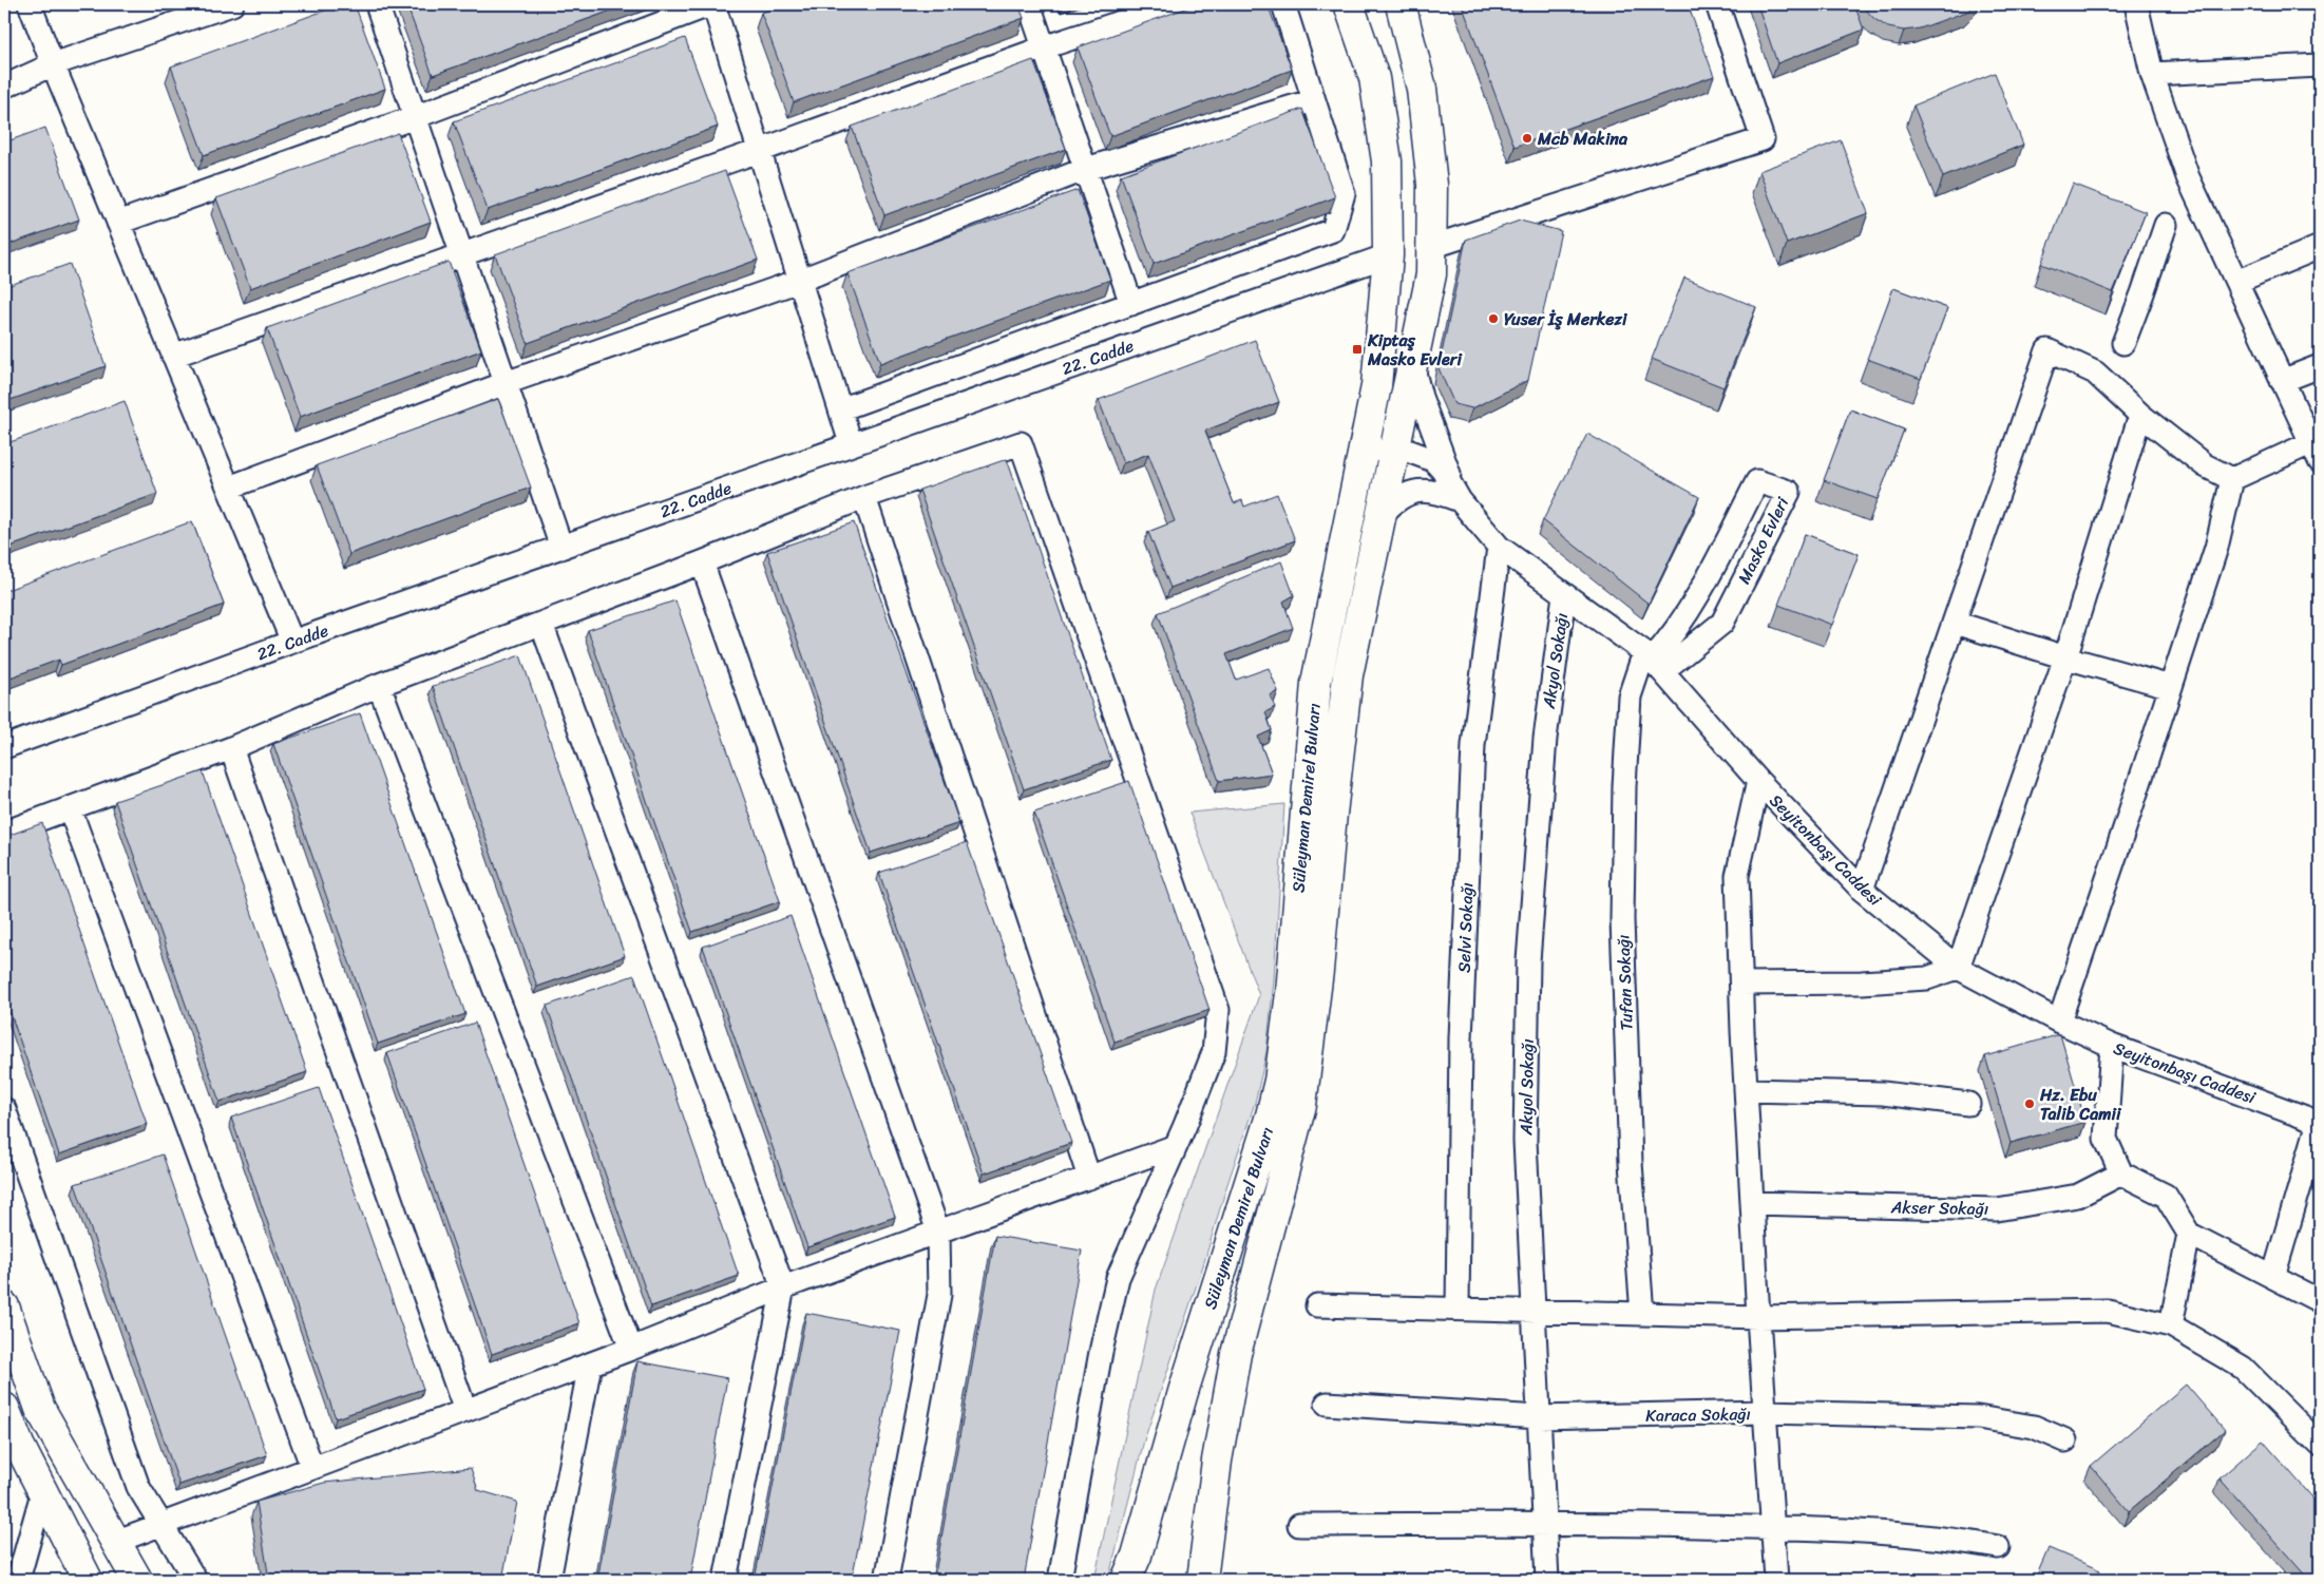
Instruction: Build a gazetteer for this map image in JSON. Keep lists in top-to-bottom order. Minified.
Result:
{"streets":{"main road":["Süleyman Demirel Bulvarı"],"street":["22. Cadde","Masko Evleri","Akyol Sokağı","Seyitonbaşı Caddesi","Selvi Sokağı","Tufan Sokağı","Akser Sokağı","Karaca Sokağı"]},"crossings":[["22. Cadde","Süleyman Demirel Bulvarı"],["Masko Evleri","Seyitonbaşı Caddesi"],["Masko Evleri","Tufan Sokağı"],["Akyol Sokağı","Seyitonbaşı Caddesi"],["Akyol Sokağı","Karaca Sokağı"],["Süleyman Demirel Bulvarı","Seyitonbaşı Caddesi"],["Seyitonbaşı Caddesi","Selvi Sokağı"],["Seyitonbaşı Caddesi","Tufan Sokağı"]],"places":{"other":["Mcb Makina","Yuser İş Merkezi","Hz. Ebu Talib Camii"],"transit":["Kiptaş Masko Evleri"]}}
